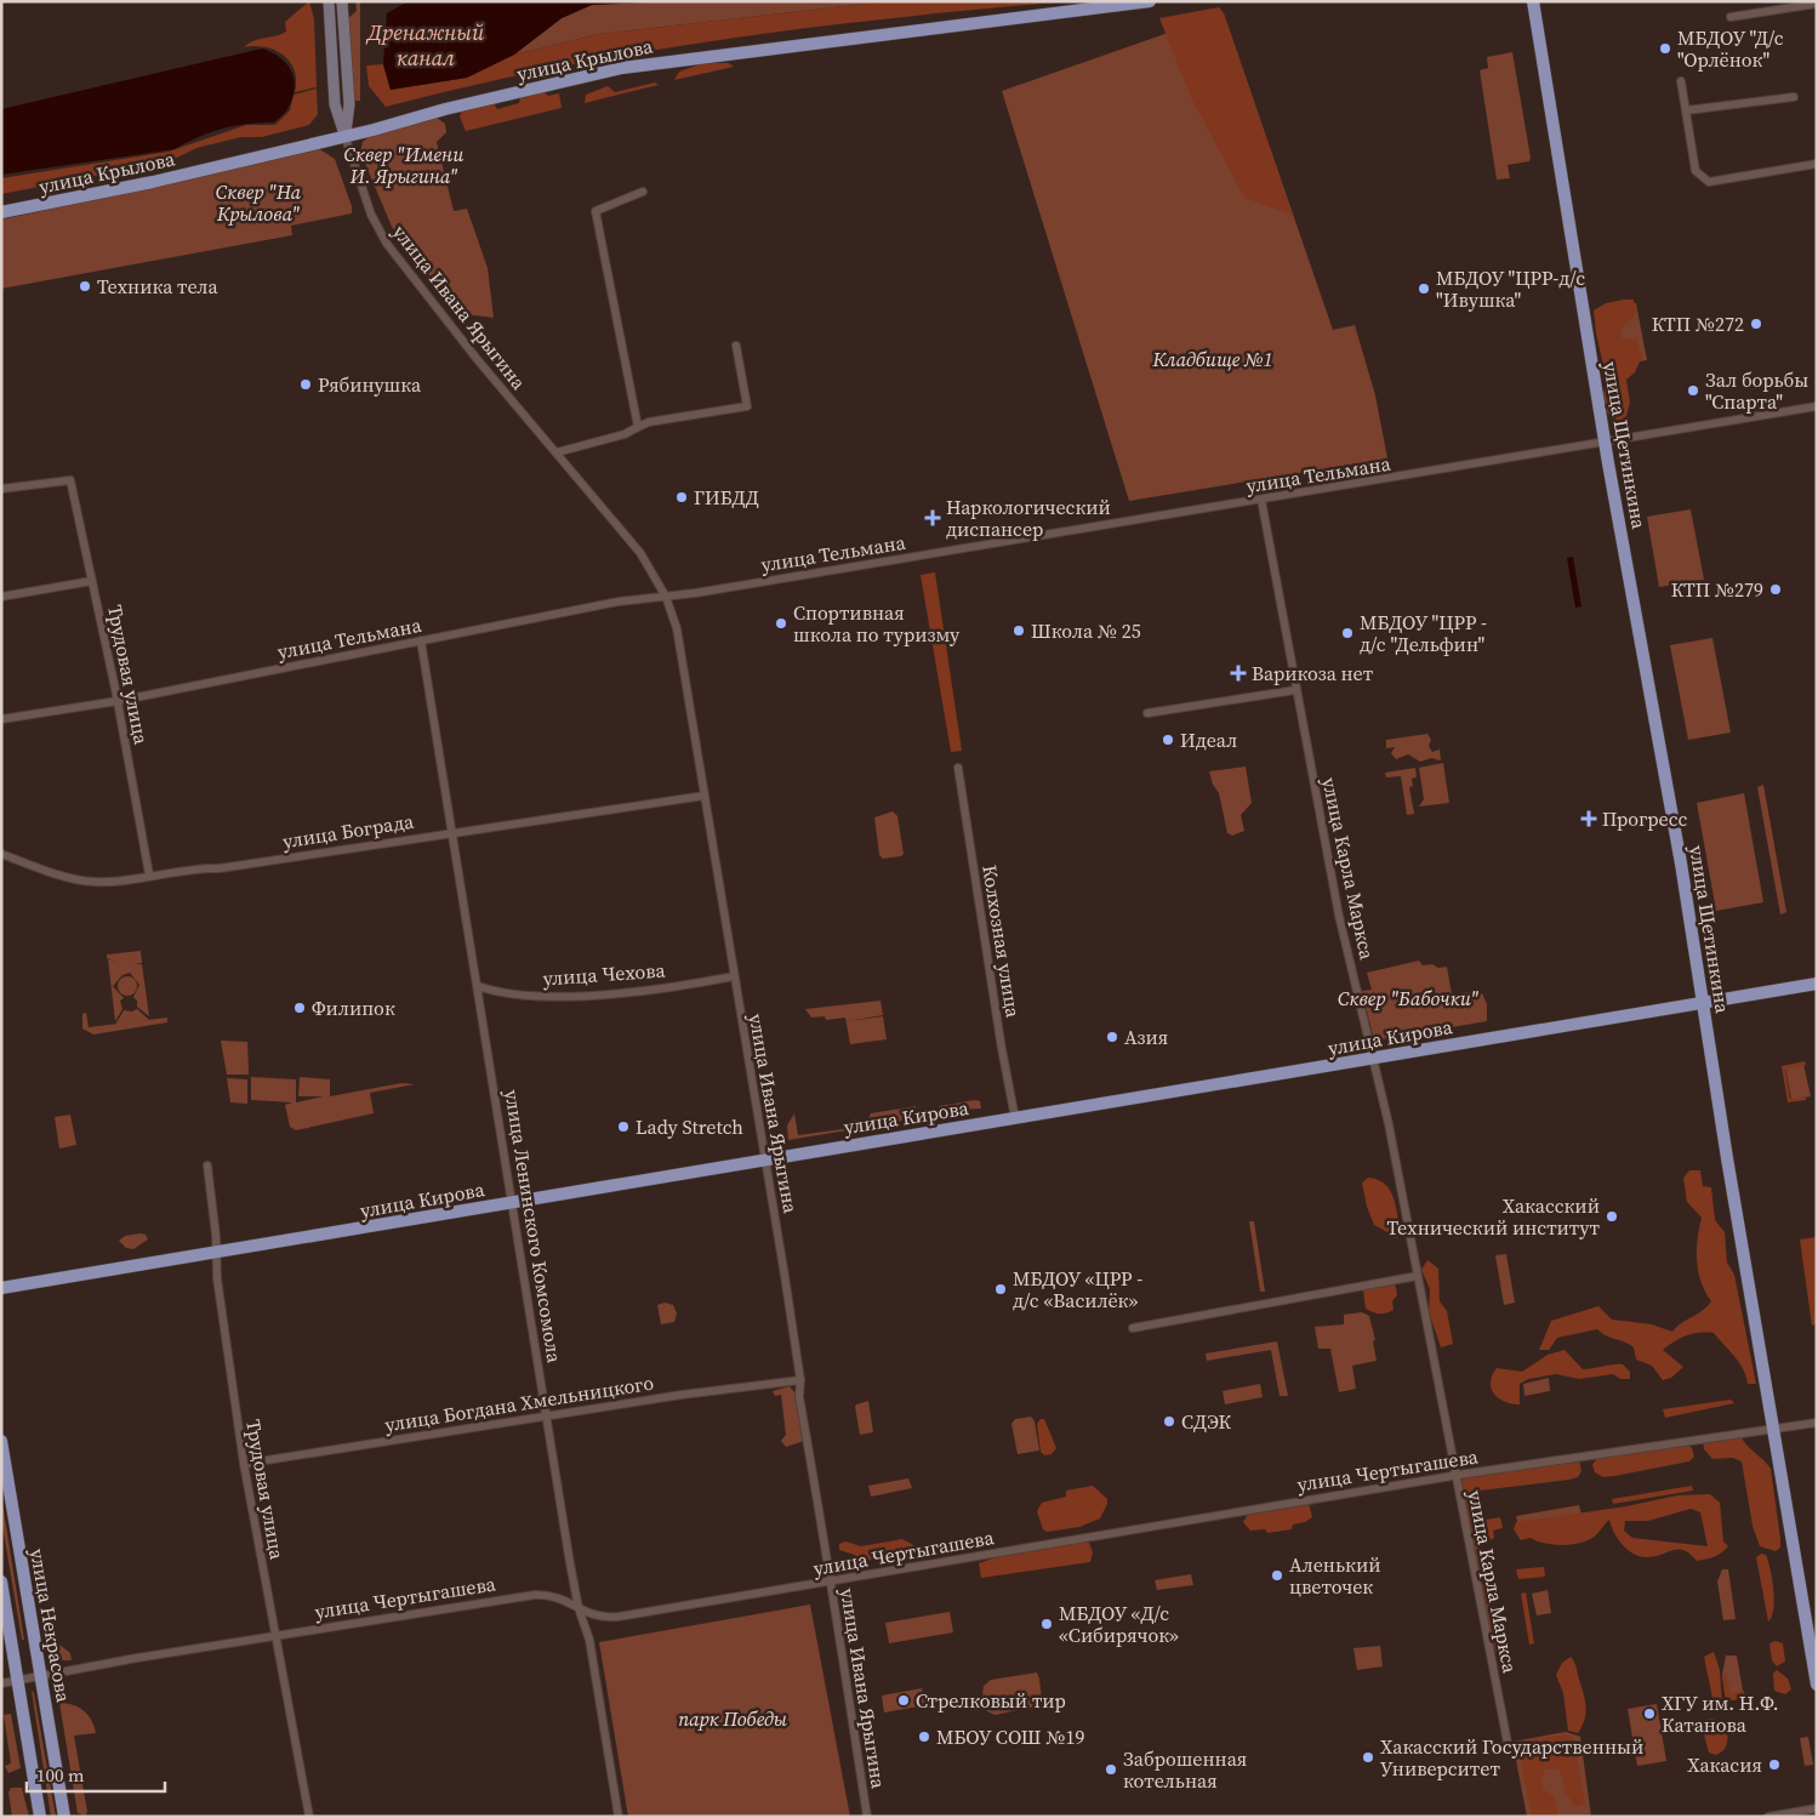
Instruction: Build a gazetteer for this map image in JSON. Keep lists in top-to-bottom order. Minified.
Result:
{"streets":{"main road":["улица Крылова","улица Щетинкина","улица Кирова","улица Некрасова"],"street":["улица Ивана Ярыгина","улица Тельмана","Трудовая улица","улица Бограда","улица Карла Маркса","Колхозная улица","улица Чехова","улица Ленинского Комсомола","улица Богдана Хмельницкого","улица Чертыгашева"]},"crossings":[["улица Крылова","улица Ивана Ярыгина"],["улица Ивана Ярыгина","улица Тельмана"],["улица Ивана Ярыгина","улица Бограда"],["улица Ивана Ярыгина","улица Чехова"],["улица Ивана Ярыгина","улица Кирова"],["улица Ивана Ярыгина","улица Богдана Хмельницкого"],["улица Ивана Ярыгина","улица Чертыгашева"],["улица Щетинкина","улица Тельмана"],["улица Щетинкина","улица Кирова"],["улица Щетинкина","улица Чертыгашева"],["улица Тельмана","Трудовая улица"],["улица Тельмана","улица Карла Маркса"],["улица Тельмана","улица Ленинского Комсомола"],["Трудовая улица","улица Бограда"],["Трудовая улица","улица Кирова"],["Трудовая улица","улица Богдана Хмельницкого"],["Трудовая улица","улица Чертыгашева"],["улица Бограда","улица Ленинского Комсомола"],["улица Карла Маркса","улица Кирова"],["улица Карла Маркса","улица Чертыгашева"],["Колхозная улица","улица Кирова"],["улица Чехова","улица Ленинского Комсомола"],["улица Кирова","улица Ленинского Комсомола"],["улица Ленинского Комсомола","улица Богдана Хмельницкого"],["улица Ленинского Комсомола","улица Чертыгашева"],["улица Чертыгашева","улица Некрасова"]],"water":["Дренажный канал"],"parks":["Сквер \"Имени И. Ярыгина\"","Сквер \"На Крылова\"","Кладбище №1","Сквер \"Бабочки\"","парк Победы"],"places":{"other":["МБДОУ \"Д/с \"Орлёнок\"","Техника тела","МБДОУ \"ЦРР-д/с \"Ивушка\"","КТП №272","Рябинушка","Зал борьбы \"Спарта\"","ГИБДД","КТП №279","Спортивная школа по туризму","Школа № 25","МБДОУ \"ЦРР - д/с \"Дельфин\"","Идеал","Филипок","Азия","Lady Stretch","Хакасский Технический институт","МБДОУ «ЦРР - д/с «Василёк»","СДЭК","Аленький цветочек","МБДОУ «Д/с «Сибирячок»","Стрелковый тир","ХГУ им. Н.Ф. Катанова","МБОУ СОШ №19","Хакасский Государственный Университет","Хакасия","Заброшенная котельная"],"health":["Наркологический диспансер","Варикоза нет","Прогресс"]},"scale_bar":"100 m"}
